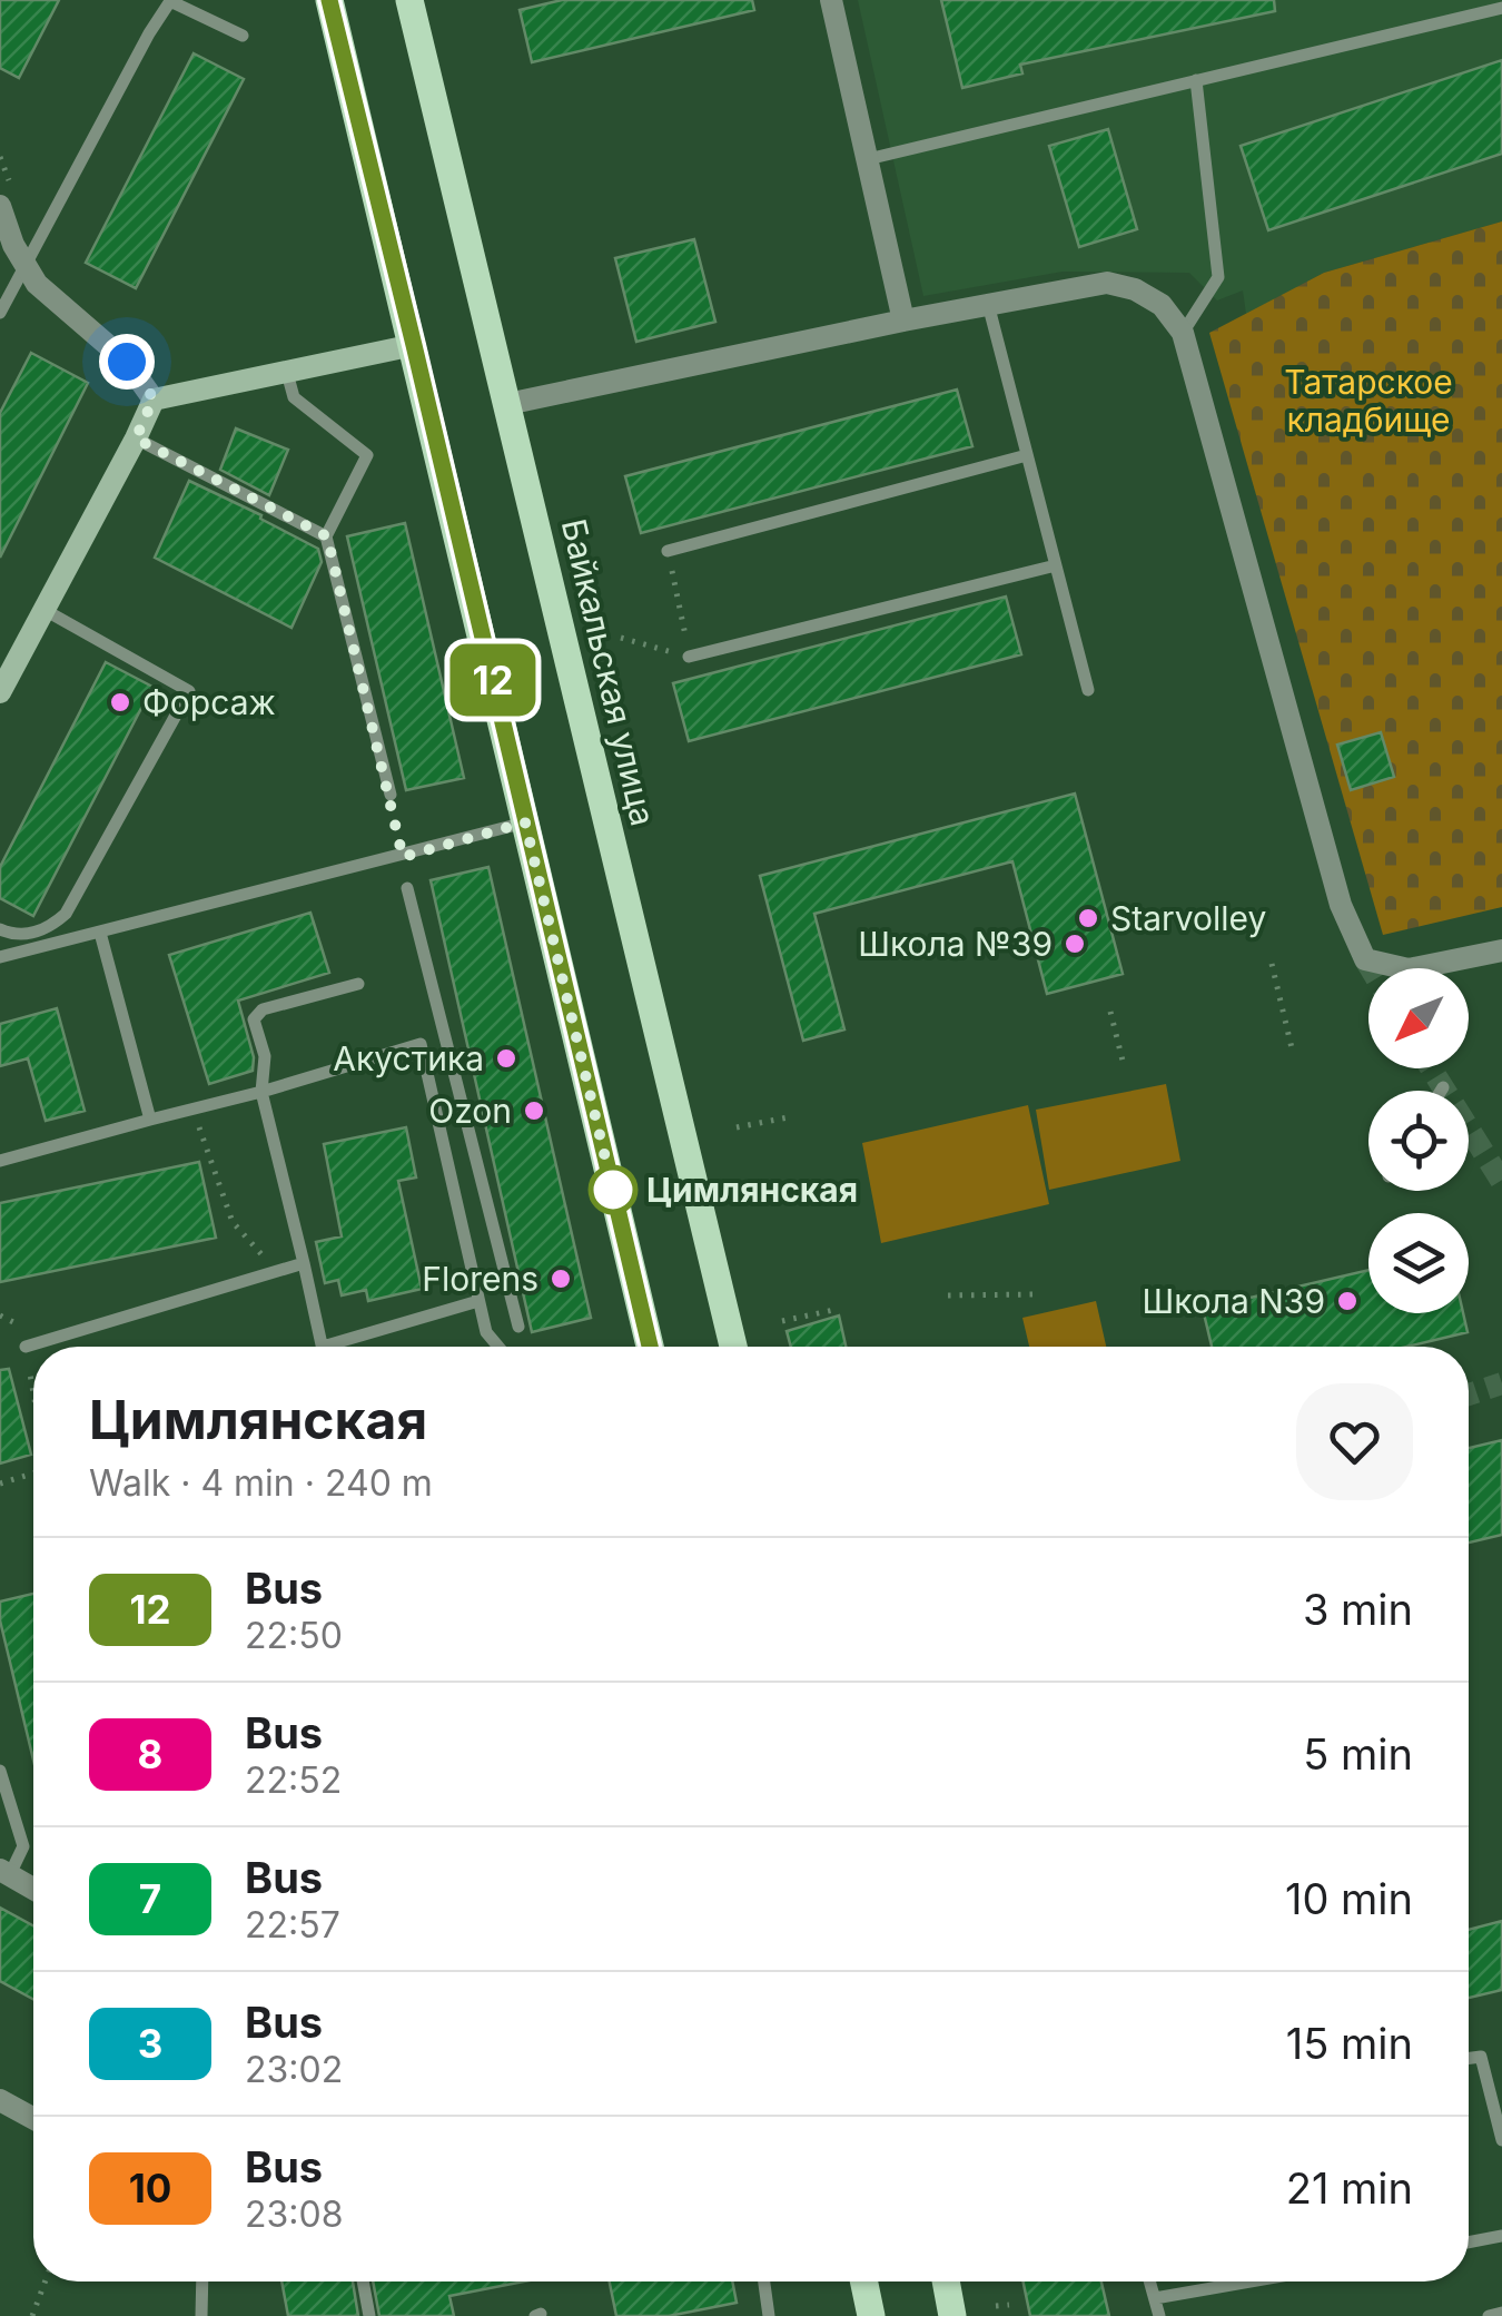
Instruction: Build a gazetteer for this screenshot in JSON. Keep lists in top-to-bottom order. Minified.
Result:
{"streets":{"main road":["Байкальская улица"]},"parks":["Татарское кладбище"],"places":["Форсаж","Starvolley","Школа №39","Акустика","Ozon","Цимлянская","Florens","Школа N39"],"lines":["bus line 12"],"north":"bottom left","page":{"on_map":"12","heading":["Цимлянская","Walk · 4 min · 240 m"],"list":[{"mark":"12","name":"Bus","note":"22:50","value":"3 min"},{"mark":"8","name":"Bus","note":"22:52","value":"5 min"},{"mark":"7","name":"Bus","note":"22:57","value":"10 min"},{"mark":"3","name":"Bus","note":"23:02","value":"15 min"},{"mark":"10","name":"Bus","note":"23:08","value":"21 min"}]}}
